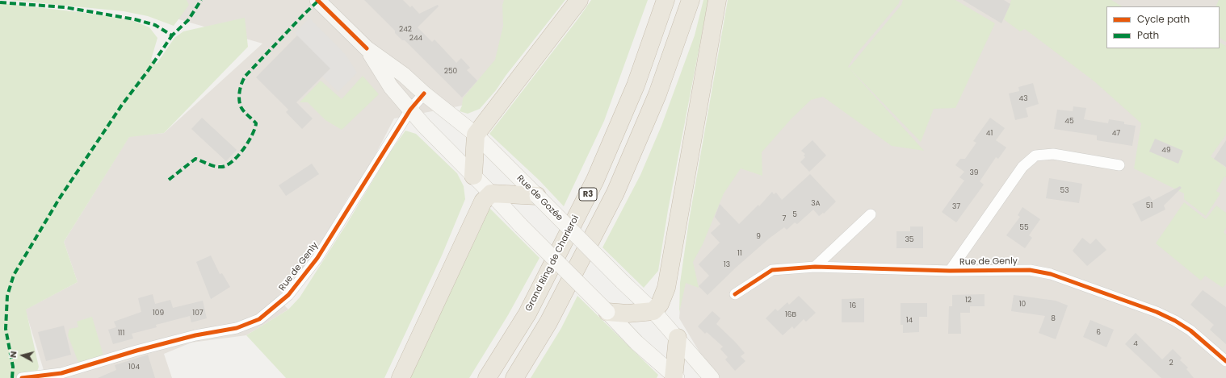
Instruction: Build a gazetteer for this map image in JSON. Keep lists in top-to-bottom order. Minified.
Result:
{"streets":{"highway":["R3","Grand Ring de Charleroi"],"main road":["Rue de Gozée"],"street":["Rue de Genly"]},"crossings":[["Rue de Gozée","Rue de Genly"]],"house_numbers":["242","244","250","43","45","41","47","49","39","53","3A","51","37","5","7","55","9","35","11","13","12","10","16","109","107","16B","8","14","6","111","4","2","104"],"legend":["Cycle path","Path"],"north":"left"}
